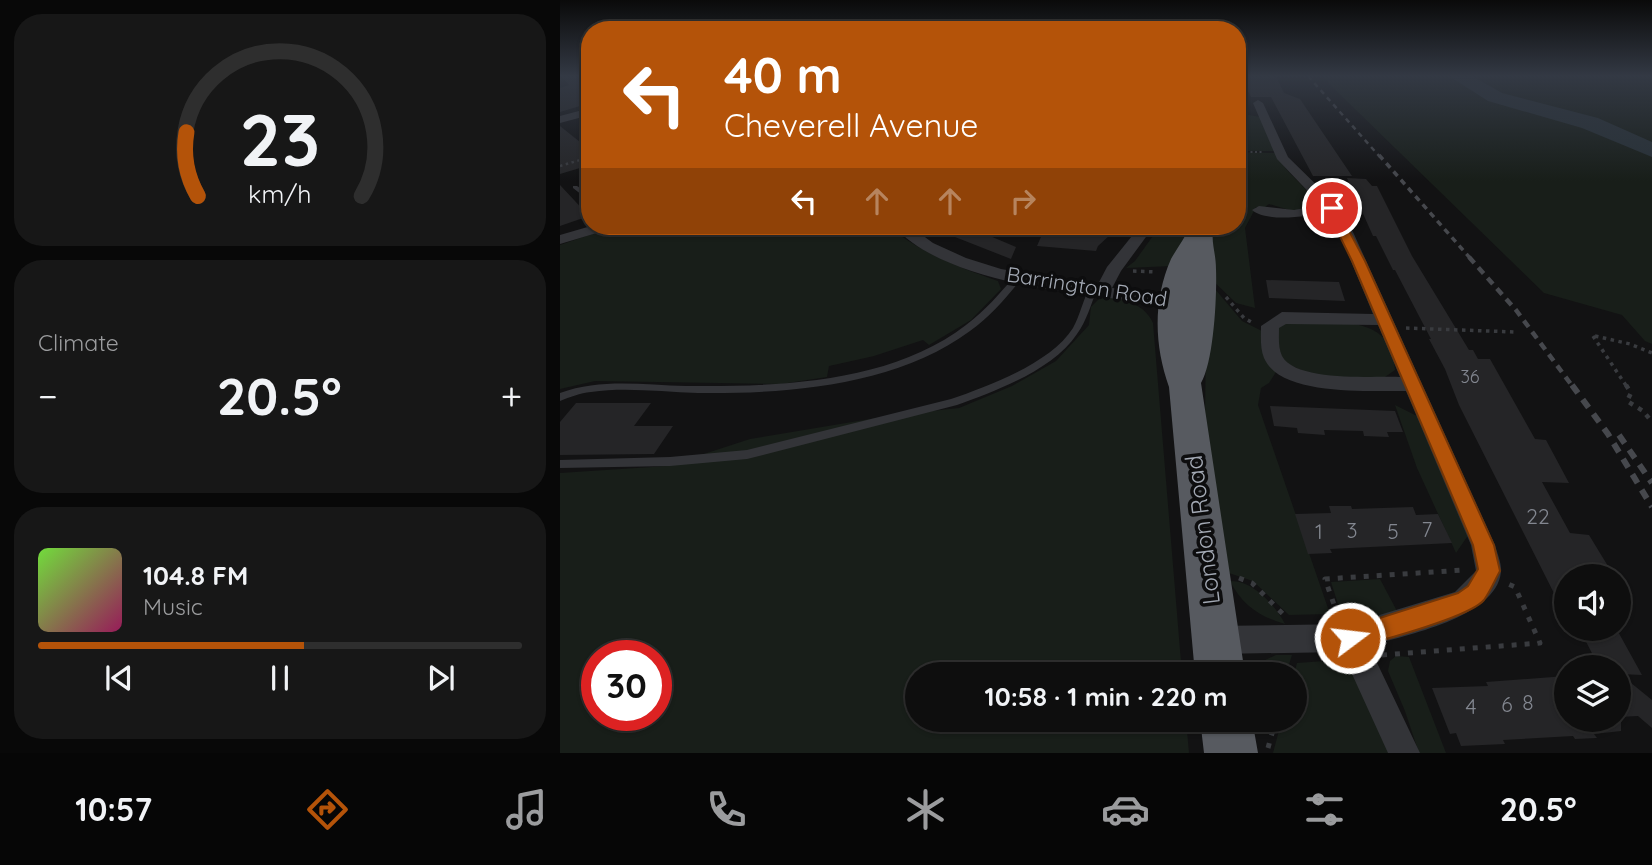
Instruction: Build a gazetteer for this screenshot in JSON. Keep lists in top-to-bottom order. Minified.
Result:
{"streets":{"highway":["London Road"],"street":["Barrington Road"]},"crossings":[["Barrington Road","London Road"]],"house_numbers":["36","22","7","3","1","5","8","6","4"],"page":{"turn":["40 m","Cheverell Avenue"],"tile":"Climate","heat":["−","20.5°","+"],"song":["104.8 FM","Music"],"limit":"30","trip":"10:58 · 1 min · 220 m","tabs":["10:57","20.5°"],"gauge":["23","km/h"]}}
